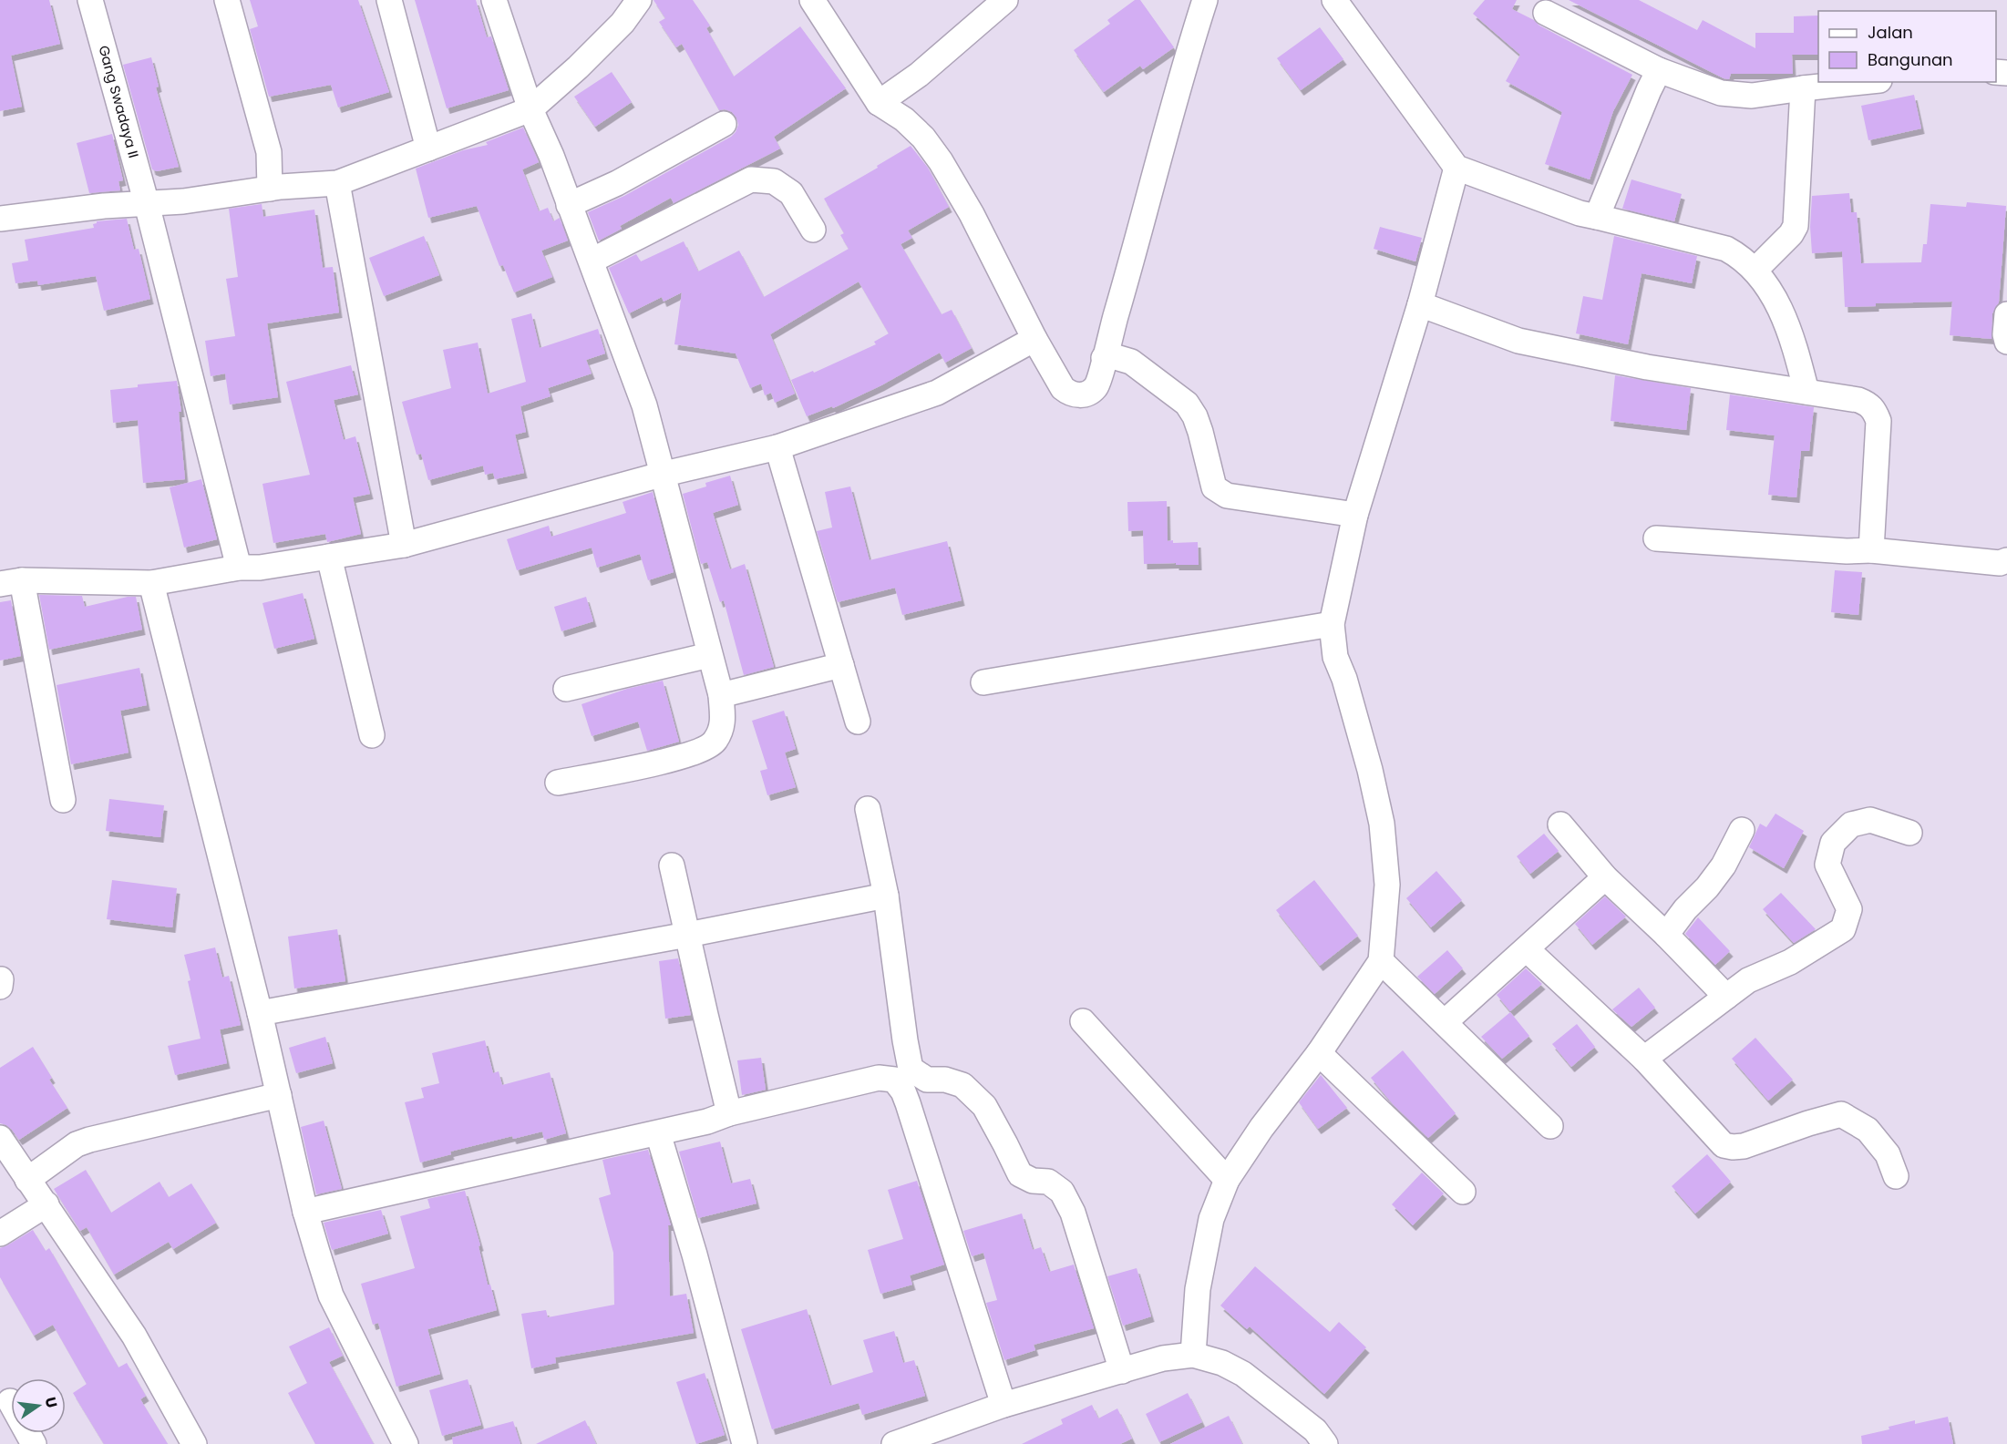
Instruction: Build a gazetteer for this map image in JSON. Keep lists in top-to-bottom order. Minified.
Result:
{"streets":{"street":["Gang Swadaya II"]},"legend":["Jalan","Bangunan"],"north":"right"}
